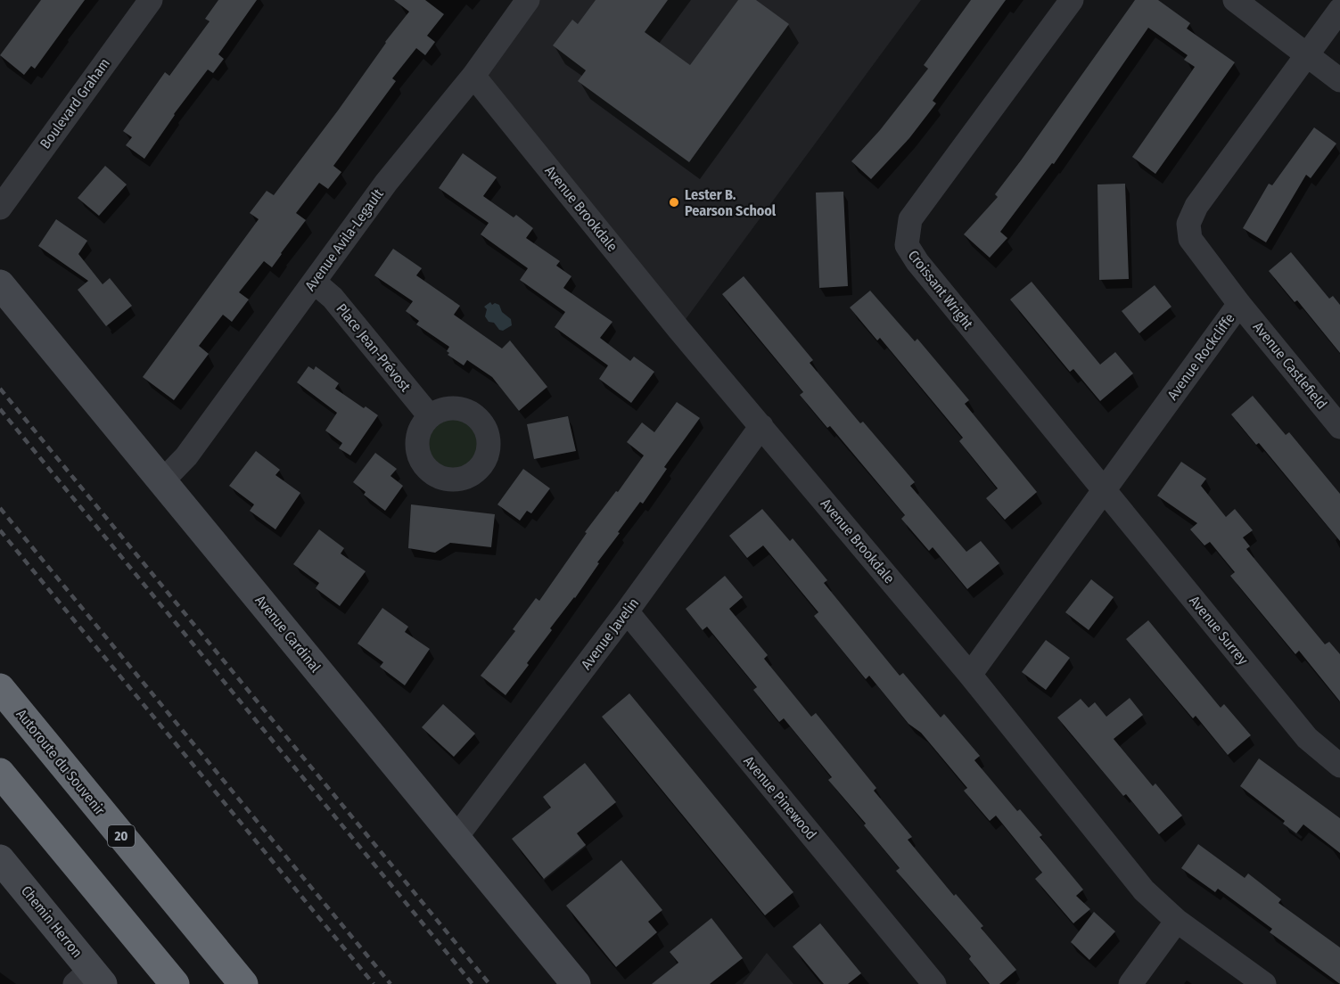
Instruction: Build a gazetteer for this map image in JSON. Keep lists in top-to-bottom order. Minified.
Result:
{"streets":{"highway":["Autoroute du Souvenir","20"],"main road":["Avenue Cardinal","Chemin Herron"],"street":["Boulevard Graham","Avenue Brookdale","Avenue Avila-Legault","Croissant Wright","Place Jean-Prévost","Avenue Rockcliffe","Avenue Castlefield","Avenue Surrey","Avenue Javelin","Avenue Pinewood"]},"crossings":[["Avenue Brookdale","Avenue Avila-Legault"],["Avenue Brookdale","Avenue Rockcliffe"],["Avenue Brookdale","Avenue Javelin"],["Avenue Avila-Legault","Place Jean-Prévost"],["Avenue Avila-Legault","Avenue Cardinal"],["Croissant Wright","Avenue Rockcliffe"],["Croissant Wright","Avenue Surrey"],["Avenue Rockcliffe","Avenue Castlefield"],["Avenue Rockcliffe","Avenue Surrey"],["Avenue Cardinal","Avenue Javelin"],["Avenue Javelin","Avenue Pinewood"]],"places":["Lester B. Pearson School"]}
